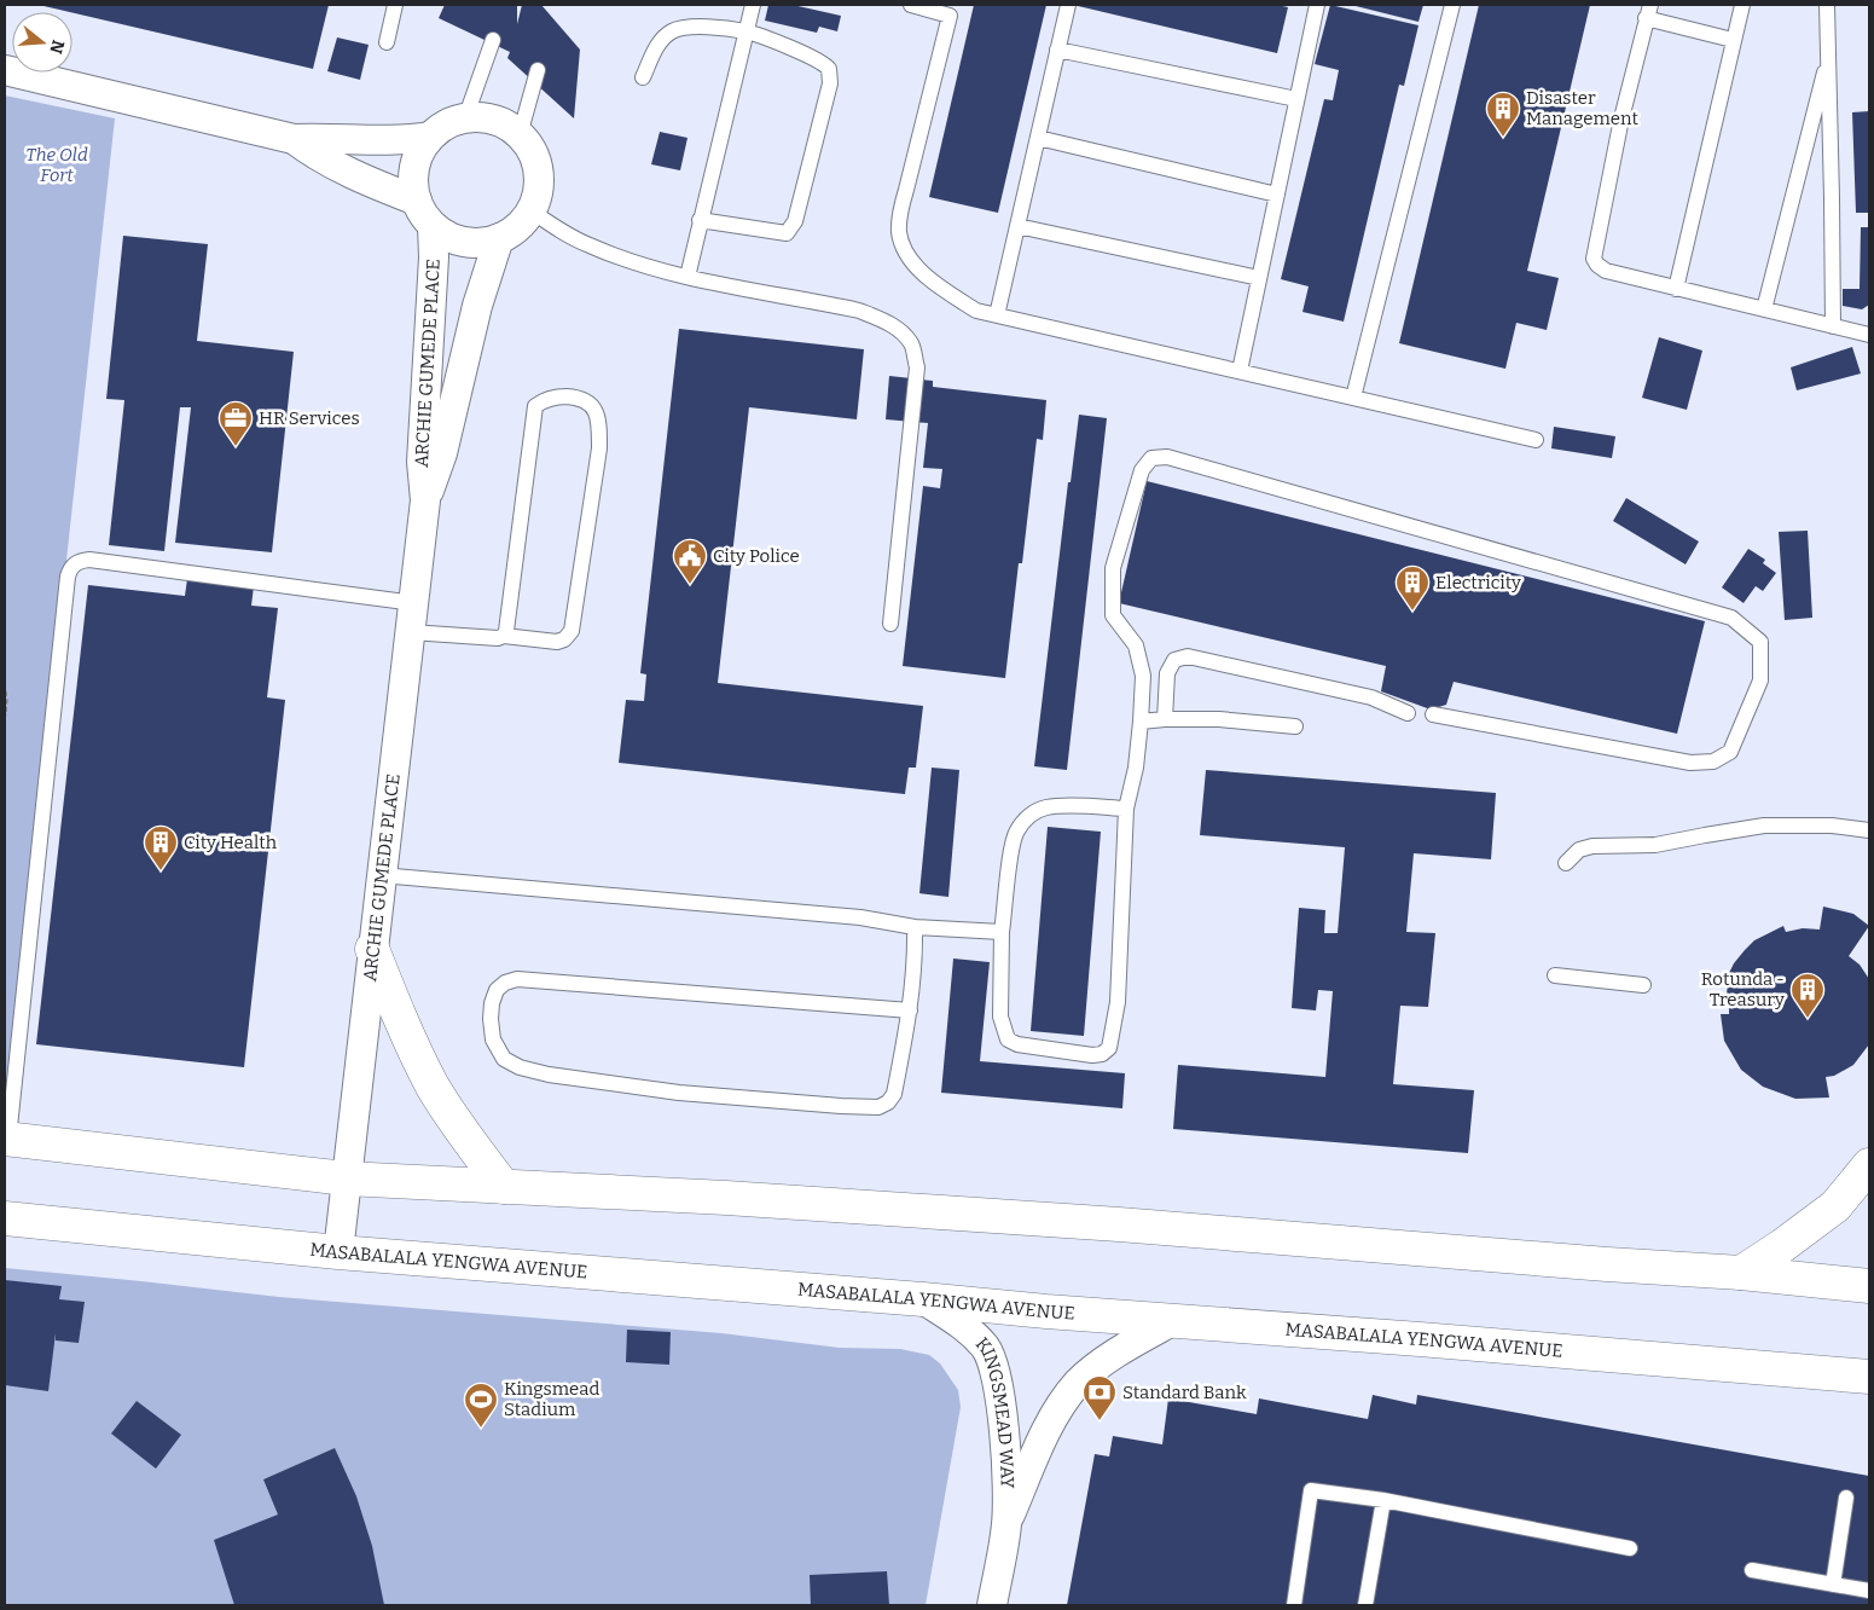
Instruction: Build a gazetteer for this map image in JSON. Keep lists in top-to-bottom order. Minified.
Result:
{"streets":{"main road":["MASABALALA YENGWA AVENUE"],"street":["ARCHIE GUMEDE PLACE","KINGSMEAD WAY"]},"crossings":[["ARCHIE GUMEDE PLACE","MASABALALA YENGWA AVENUE"],["MASABALALA YENGWA AVENUE","KINGSMEAD WAY"]],"parks":["The Old Fort"],"places":{"building":["Disaster Management","Electricity","City Health","Rotunda - Treasury"],"office":["HR Services"],"public building":["City Police"],"bank":["Standard Bank"],"sports":["Kingsmead Stadium"]},"north":"right"}
